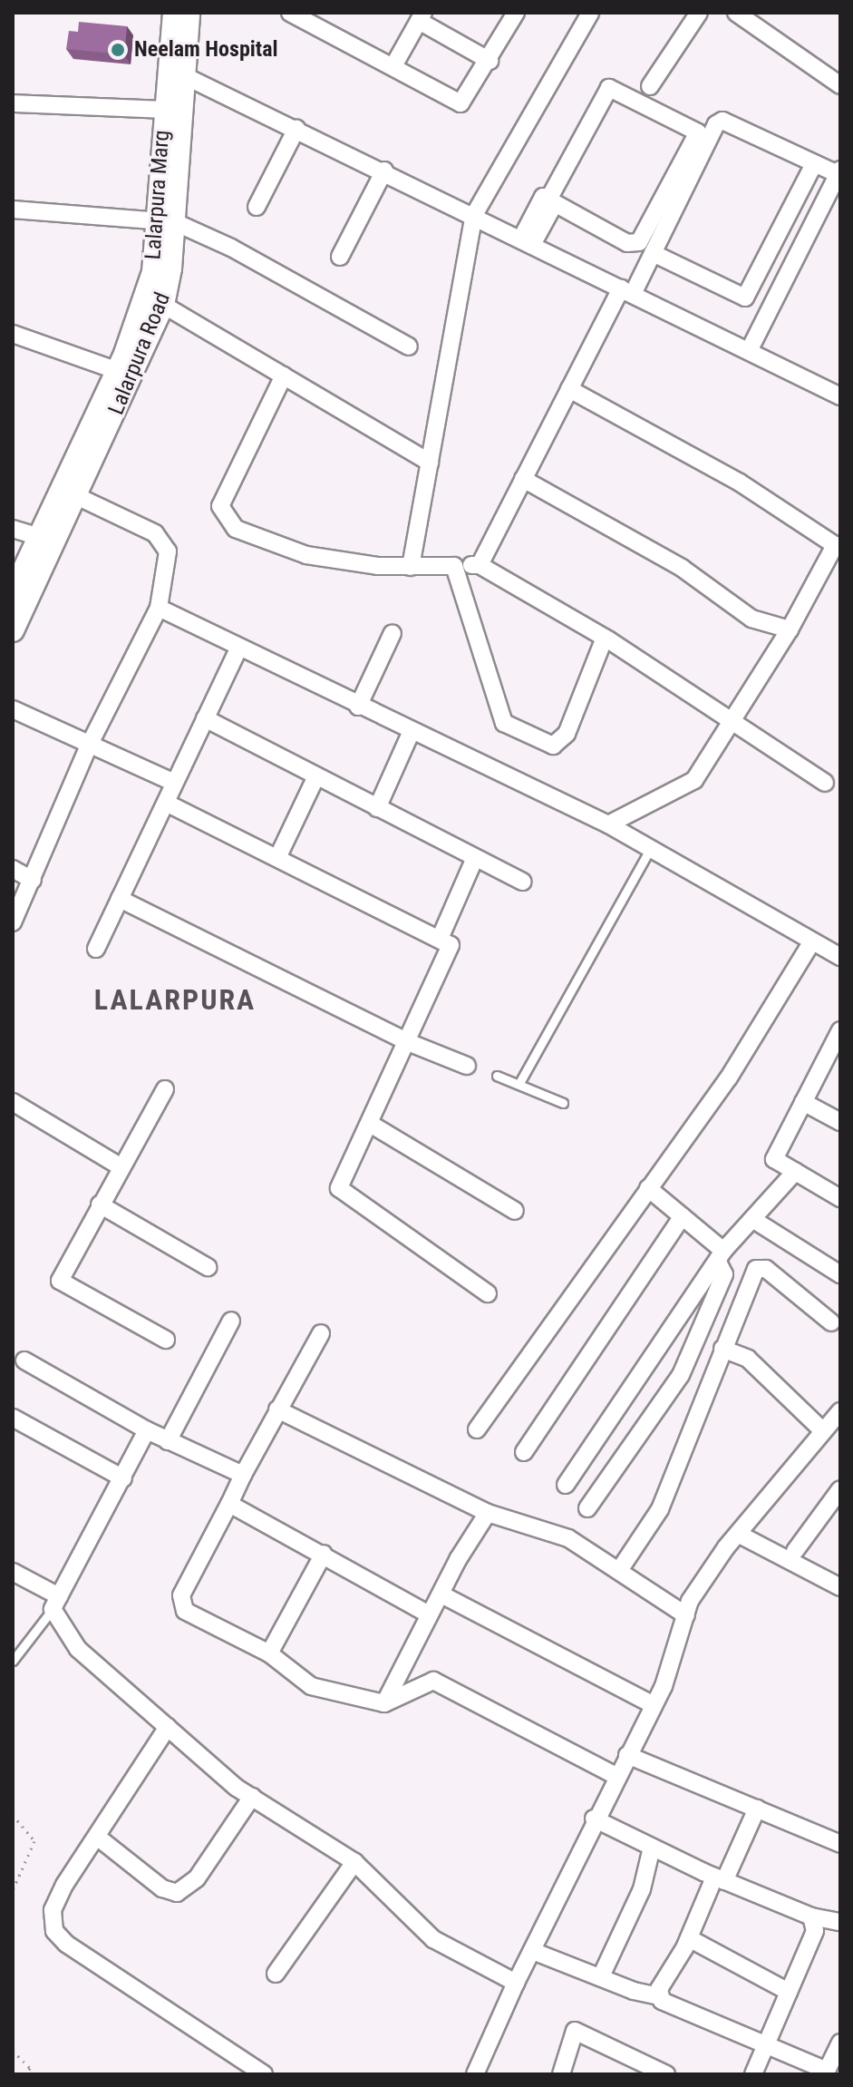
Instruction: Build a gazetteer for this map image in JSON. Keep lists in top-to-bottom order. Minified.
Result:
{"streets":{"street":["Lalarpura Marg","Lalarpura Road"]},"crossings":[["Lalarpura Marg","Lalarpura Road"]],"districts":["LALARPURA"],"places":["Neelam Hospital"]}
